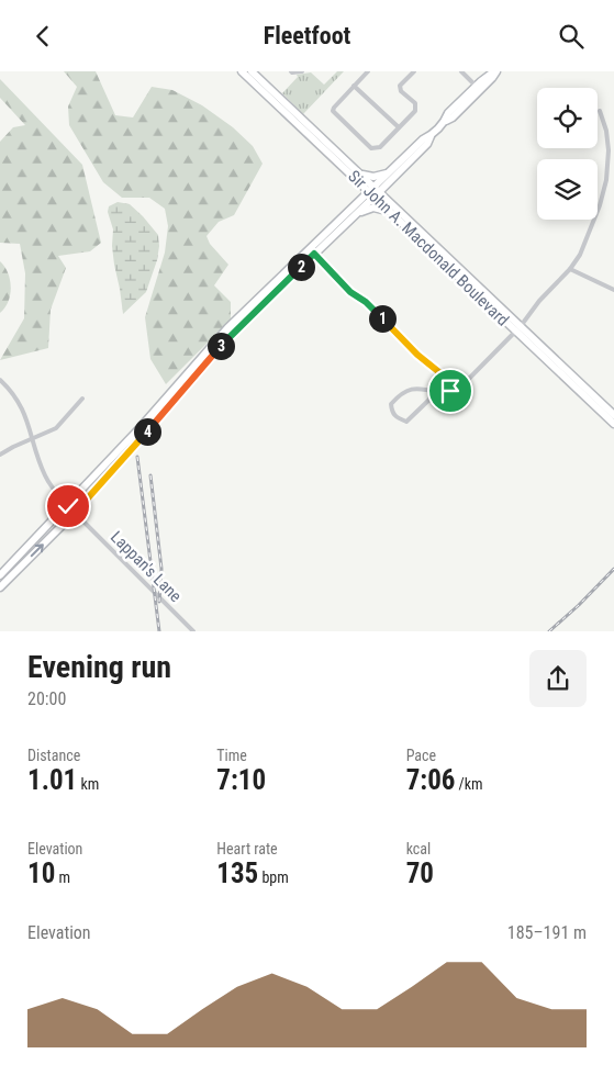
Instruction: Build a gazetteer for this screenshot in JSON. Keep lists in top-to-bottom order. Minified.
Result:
{"streets":{"main road":["Sir John A. Macdonald Boulevard"],"street":["Lappan's Lane"]},"page":{"header":"Fleetfoot","pins":["2","1","3","4"],"heading":["Evening run","20:00"],"stats":[["Distance","1.01 km"],["Time","7:10"],["Pace","7:06 /km"],["Elevation","10 m"],["Heart rate","135 bpm"],["kcal","70"]],"chart":["Elevation","185–191 m"]}}
